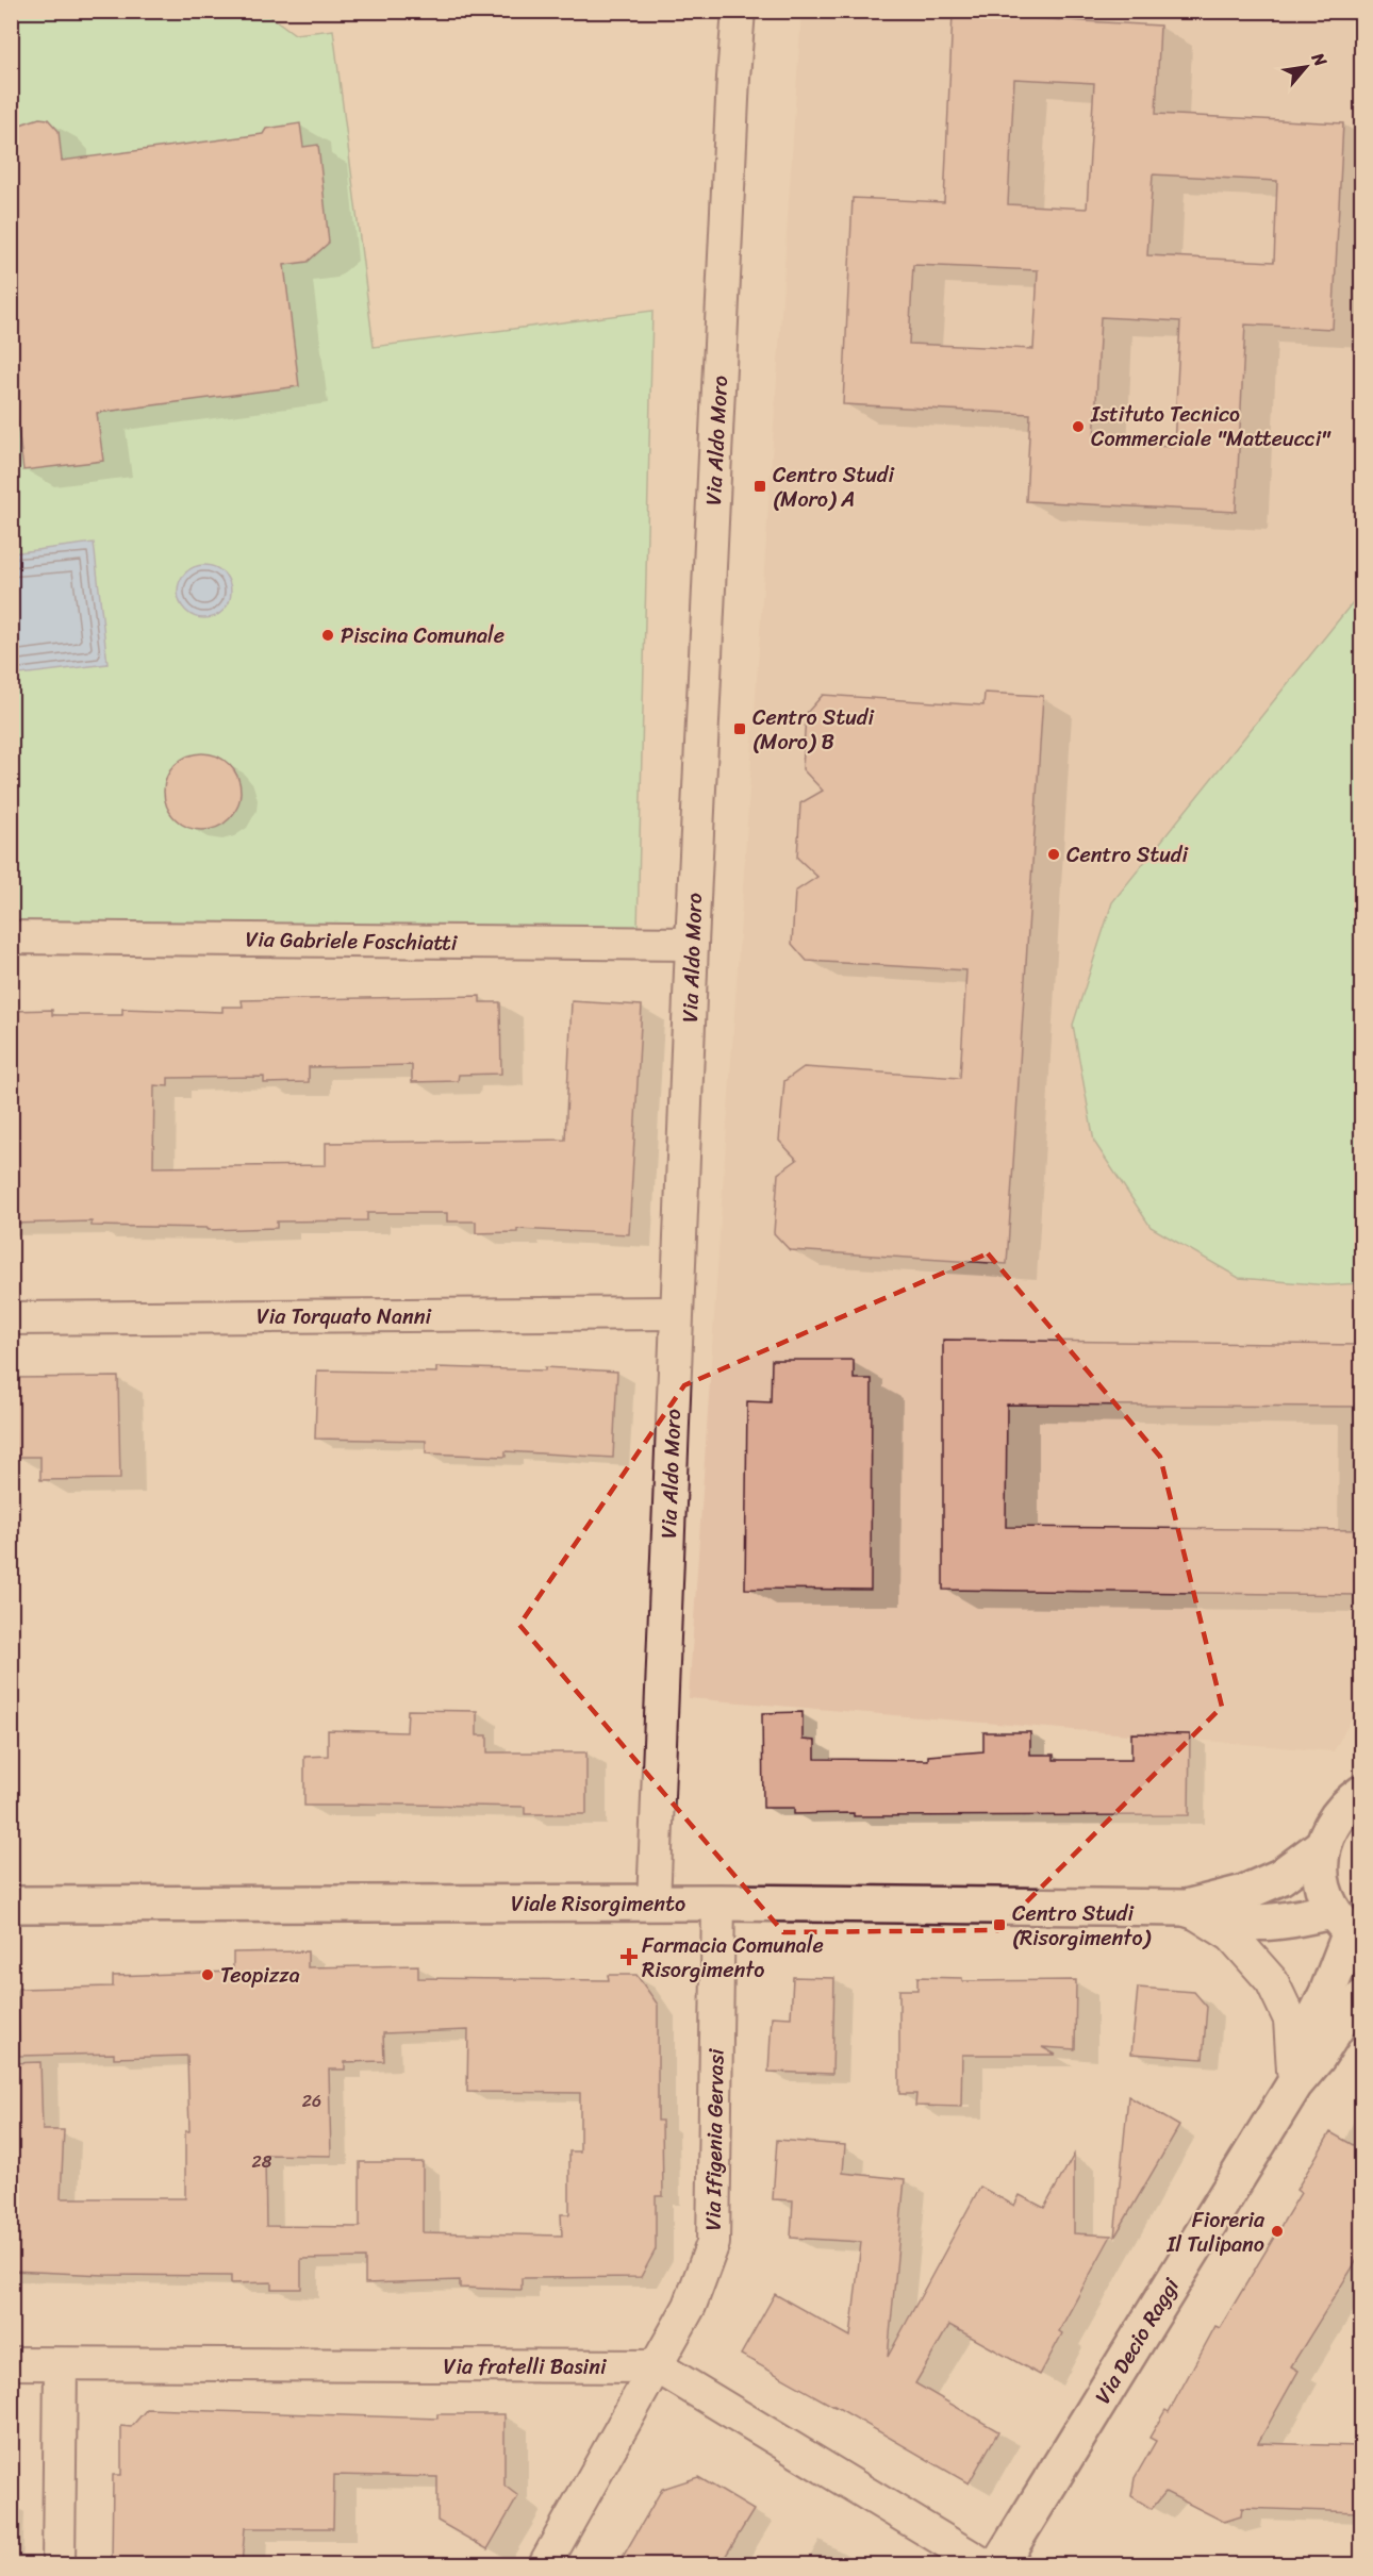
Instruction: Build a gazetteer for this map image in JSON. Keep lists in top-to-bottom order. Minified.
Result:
{"streets":{"street":["Via Aldo Moro","Via Gabriele Foschiatti","Via Torquato Nanni","Viale Risorgimento","Via Ifigenia Gervasi","Via Decio Raggi","Via fratelli Basini"]},"crossings":[["Via Aldo Moro","Via Gabriele Foschiatti"],["Via Aldo Moro","Via Torquato Nanni"],["Via Aldo Moro","Viale Risorgimento"],["Viale Risorgimento","Via Ifigenia Gervasi"],["Viale Risorgimento","Via Decio Raggi"],["Via Ifigenia Gervasi","Via fratelli Basini"]],"places":{"other":["Istituto Tecnico Commerciale \"Matteucci\"","Piscina Comunale","Centro Studi","Teopizza","Fioreria Il Tulipano"],"transit":["Centro Studi (Moro) A","Centro Studi (Moro) B","Centro Studi (Risorgimento)"],"health":["Farmacia Comunale Risorgimento"]},"house_numbers":["26","28"],"north":"top right"}
